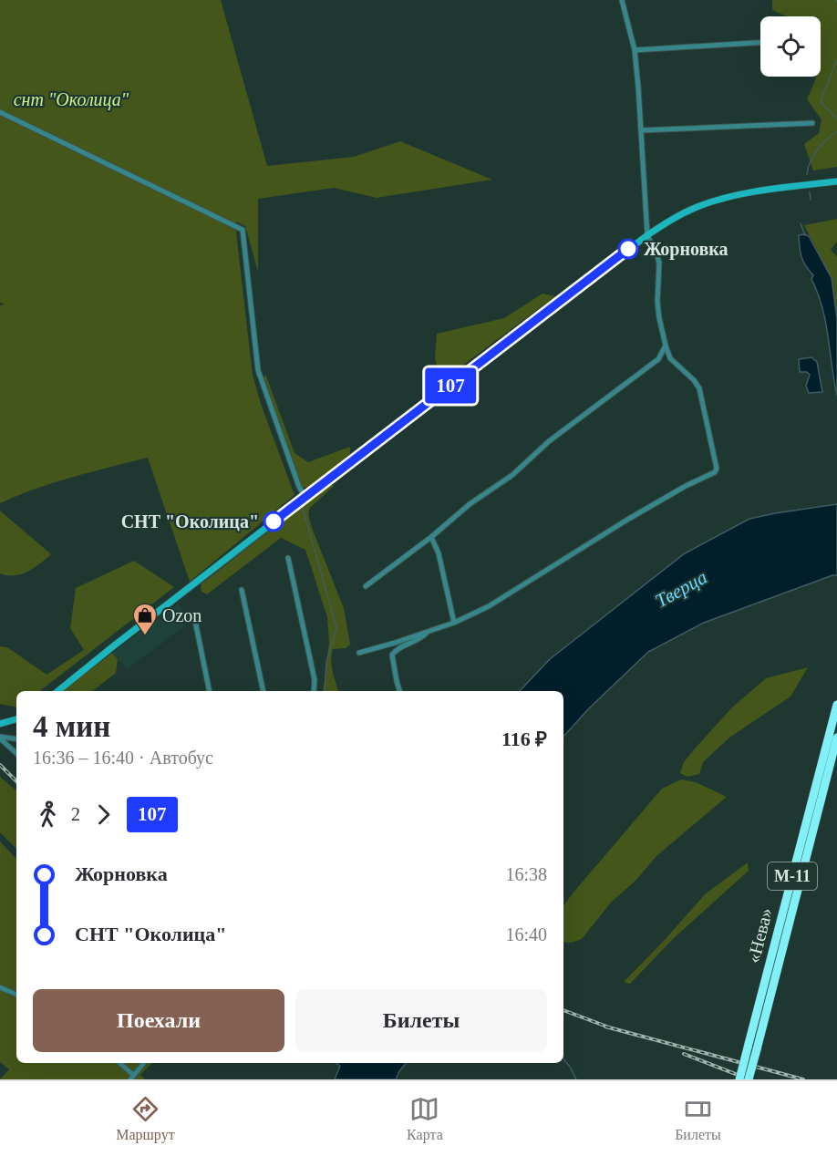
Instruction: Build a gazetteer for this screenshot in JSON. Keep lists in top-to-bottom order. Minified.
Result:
{"streets":{"highway":["М-11","«Нева»"]},"water":["Тверца"],"parks":["снт \"Околица\""],"places":{"other":["Жорновка","СНТ \"Околица\""],"shop":["Ozon"]},"lines":["bus line 107"],"page":{"on_map":"107","heading":["4 мин","16:36 – 16:40 · Автобус","116 ₽"],"legs":["2","107"],"list":[{"name":"Жорновка","value":"16:38"},{"name":"СНТ \"Околица\"","value":"16:40"}],"buttons":["Поехали","Билеты"],"tabs":["Маршрут","Карта","Билеты"]}}
